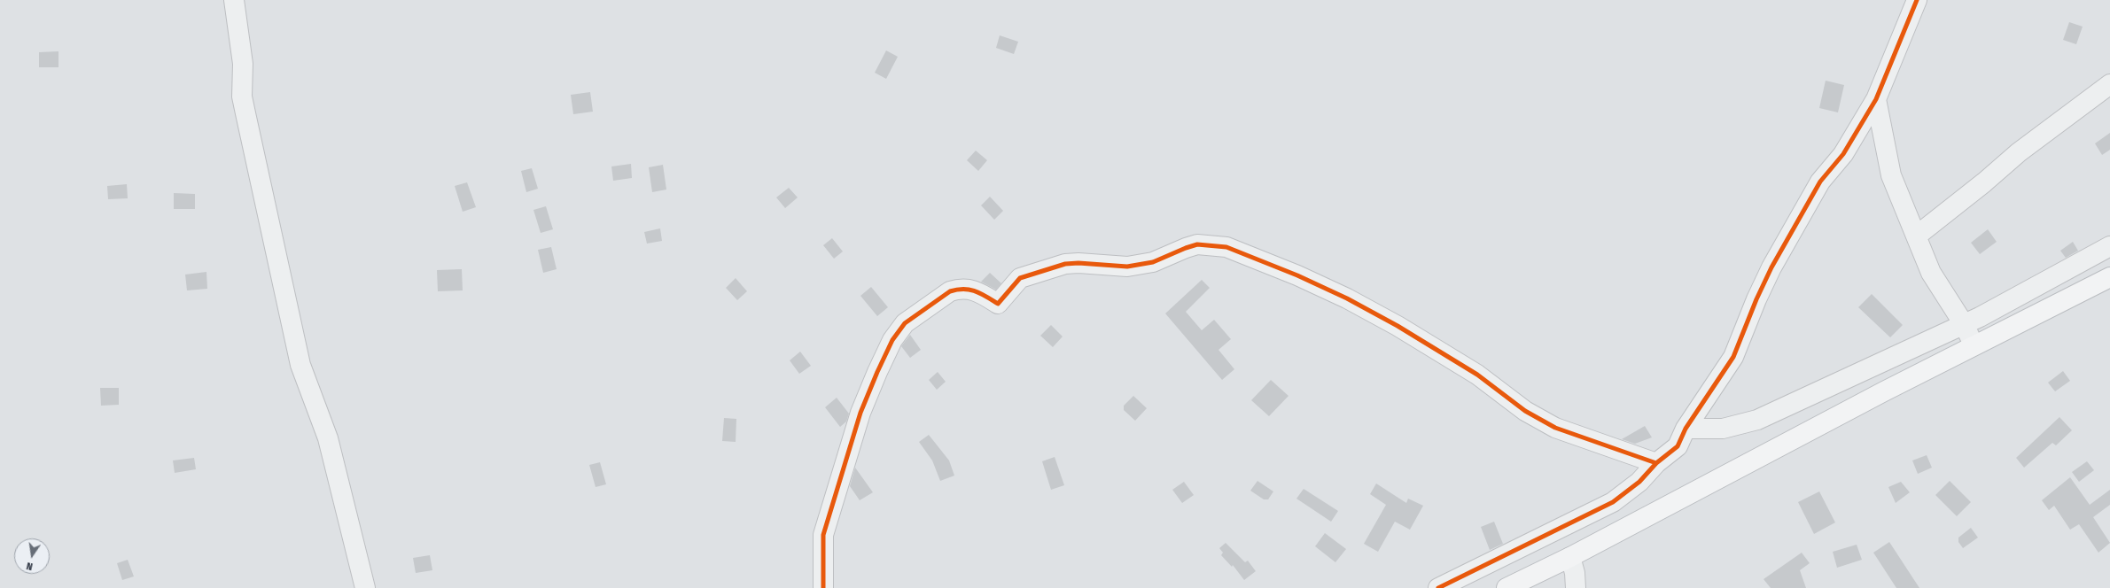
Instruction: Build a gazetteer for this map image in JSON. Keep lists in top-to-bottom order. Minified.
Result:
{"north":"bottom"}
